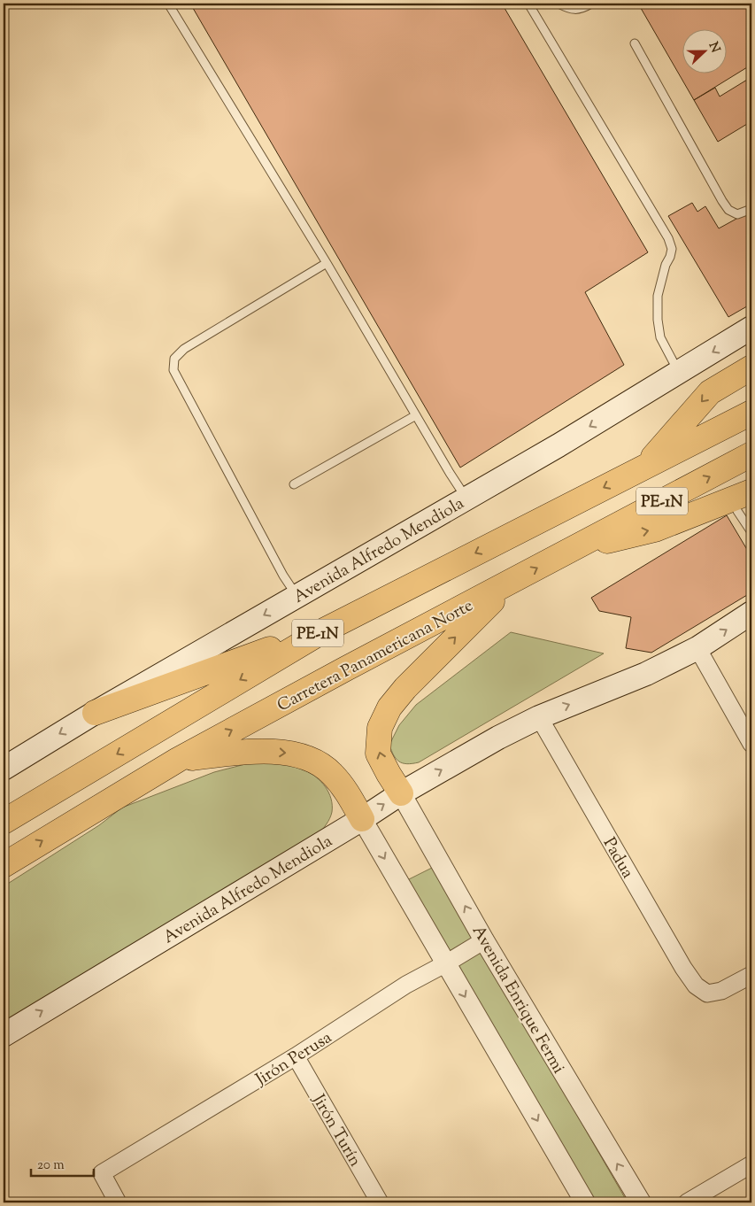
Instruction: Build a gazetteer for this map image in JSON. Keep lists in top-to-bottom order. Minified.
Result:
{"streets":{"highway":["PE-1N","Carretera Panamericana Norte"],"main road":["Avenida Alfredo Mendiola"],"street":["Padua","Avenida Enrique Fermi","Jirón Perusa","Jirón Turín"]},"crossings":[["Avenida Alfredo Mendiola","Padua"],["Avenida Alfredo Mendiola","Avenida Enrique Fermi"],["Avenida Enrique Fermi","Jirón Perusa"],["Jirón Perusa","Jirón Turín"]],"scale_bar":"20 m","north":"right"}
